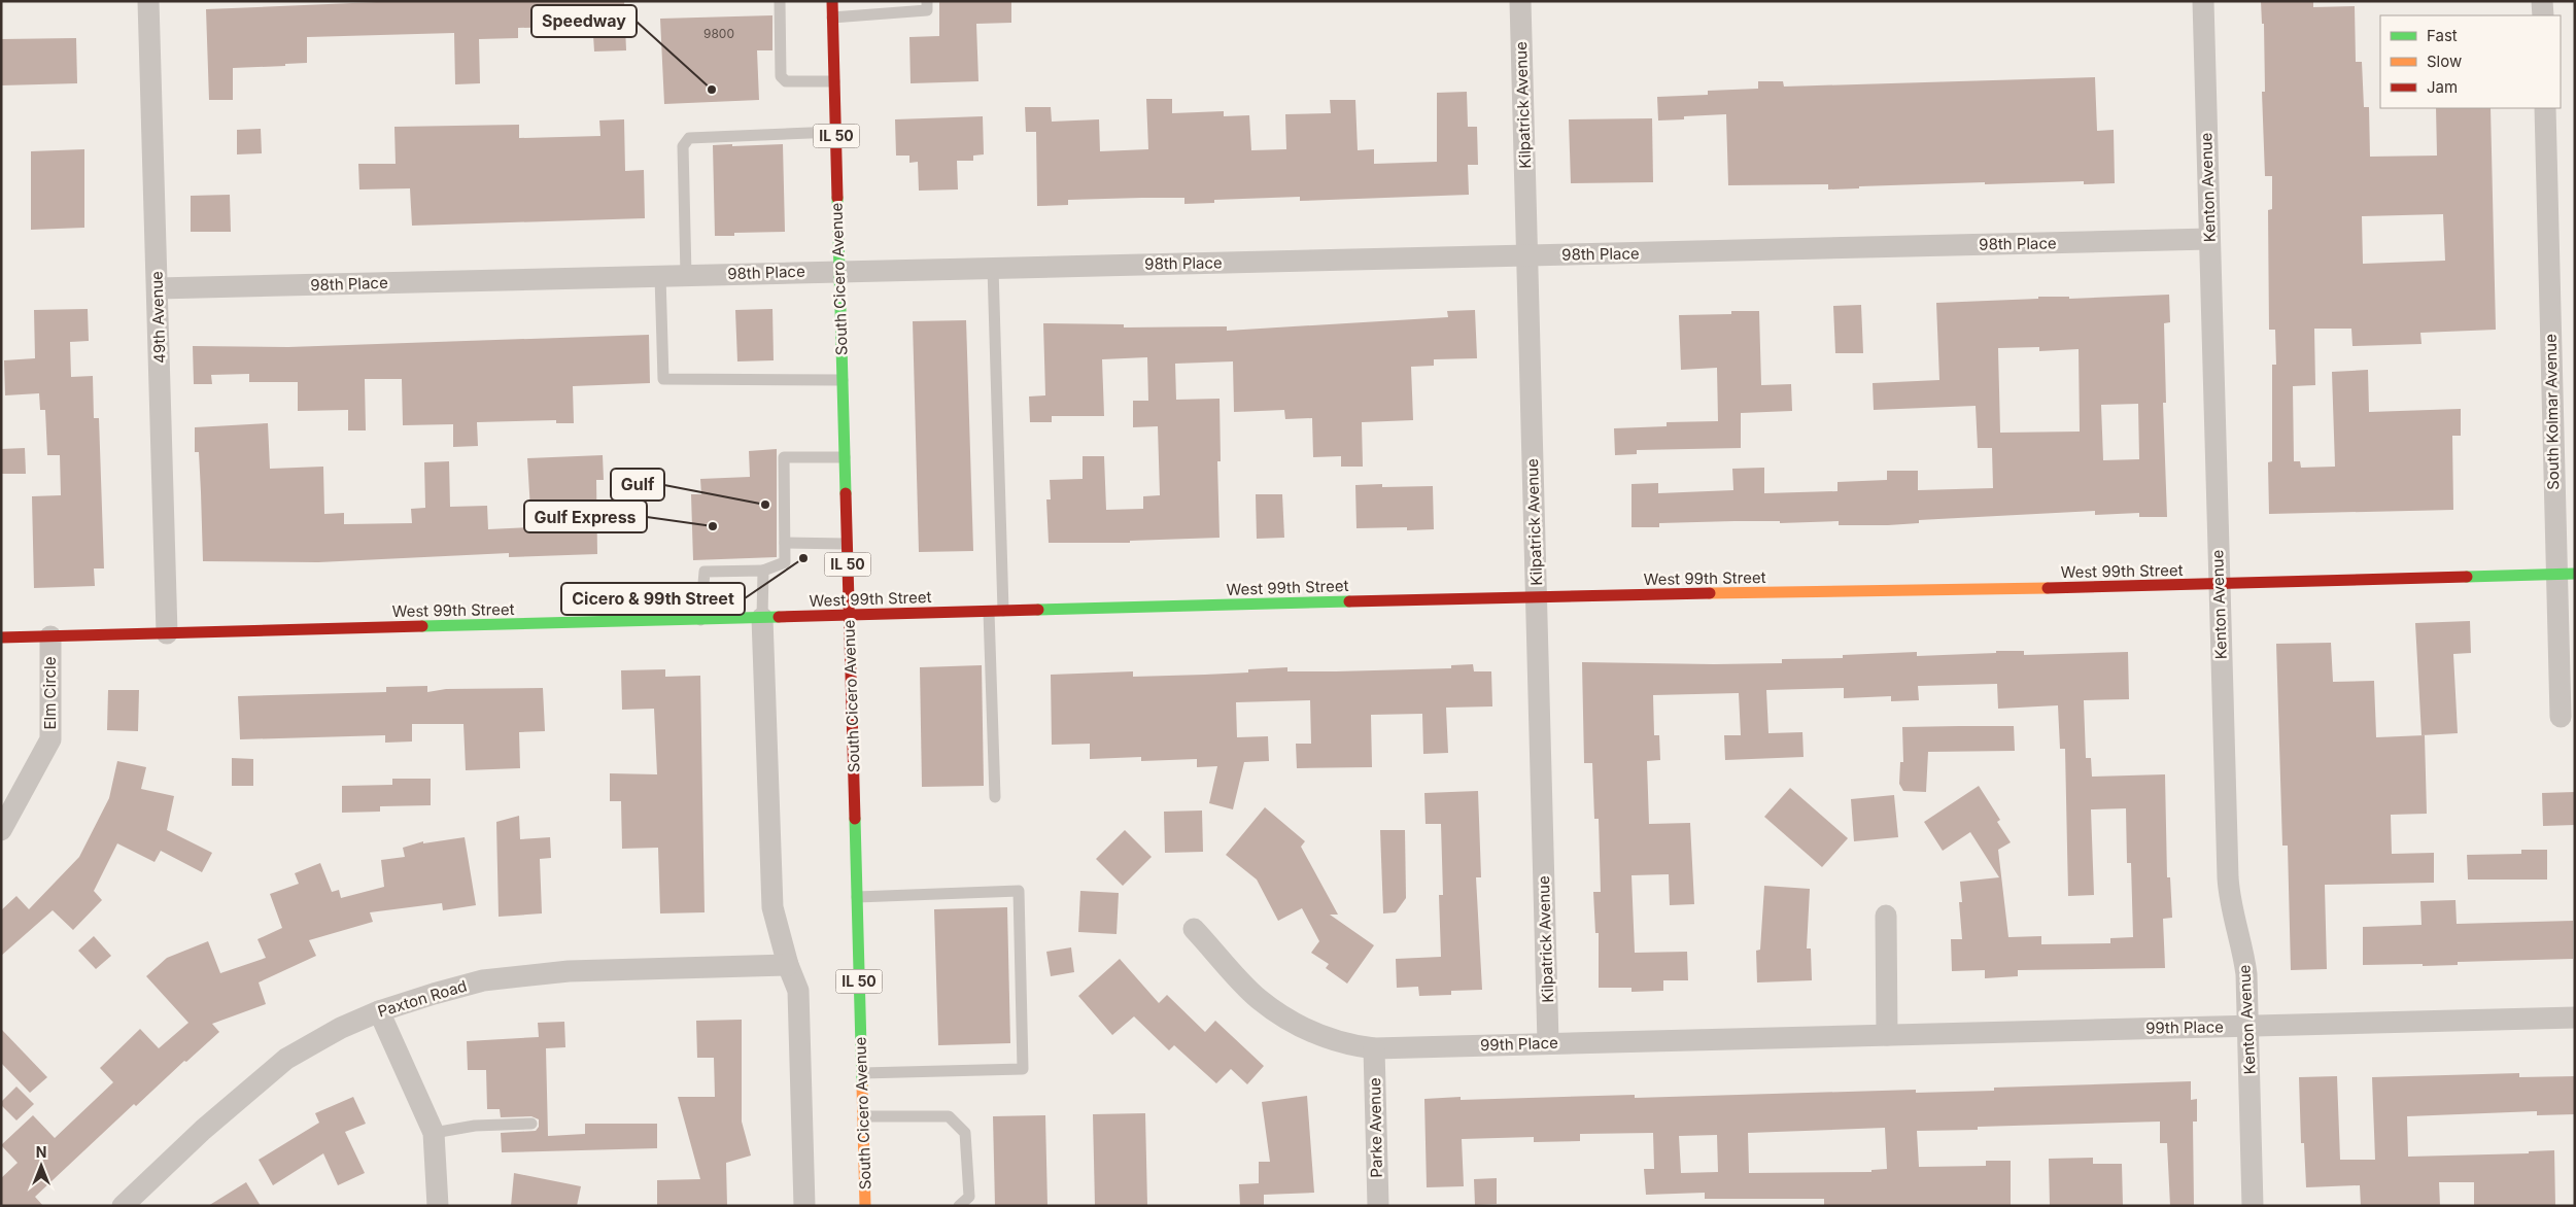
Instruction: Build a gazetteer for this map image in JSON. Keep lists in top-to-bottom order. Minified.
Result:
{"streets":{"street":["Kilpatrick Avenue","IL 50","Kenton Avenue","98th Place","South Cicero Avenue","49th Avenue","South Kolmar Avenue","West 99th Street","Elm Circle","Paxton Road","99th Place","Parke Avenue"]},"crossings":[["Kilpatrick Avenue","98th Place"],["Kilpatrick Avenue","West 99th Street"],["Kilpatrick Avenue","99th Place"],["Kenton Avenue","98th Place"],["Kenton Avenue","West 99th Street"],["Kenton Avenue","99th Place"],["98th Place","South Cicero Avenue"],["98th Place","49th Avenue"],["South Cicero Avenue","West 99th Street"],["49th Avenue","West 99th Street"],["South Kolmar Avenue","West 99th Street"],["West 99th Street","Elm Circle"],["99th Place","Parke Avenue"]],"places":["Speedway","Gulf","Gulf Express","Cicero & 99th Street"],"house_numbers":["9800"],"legend":["Fast","Slow","Jam"],"north":"top"}
